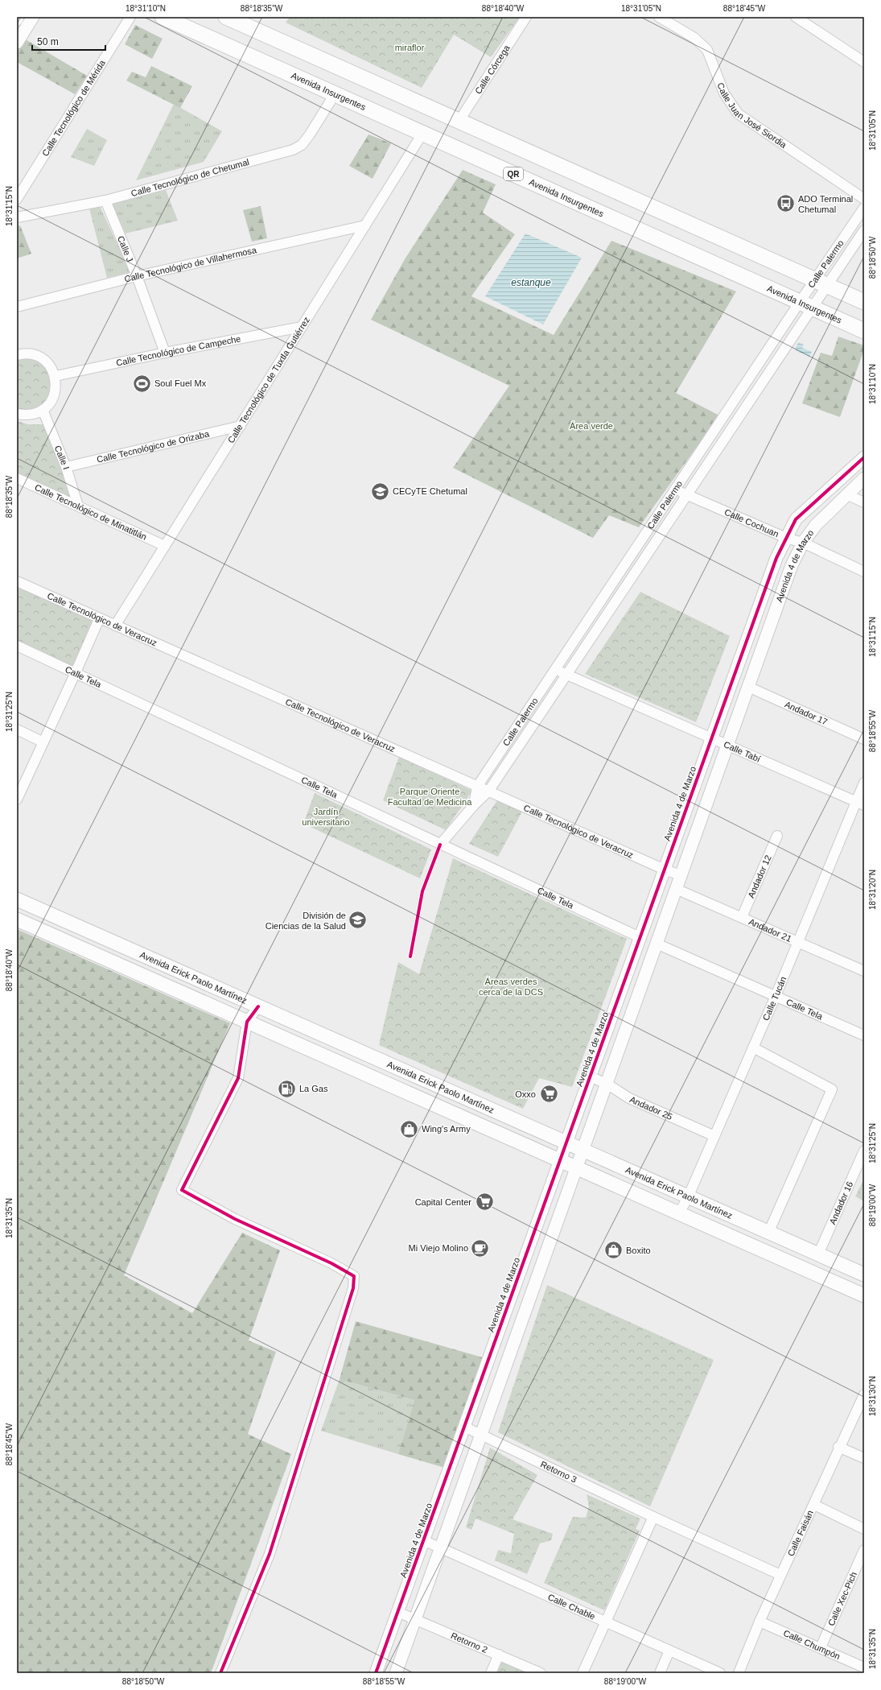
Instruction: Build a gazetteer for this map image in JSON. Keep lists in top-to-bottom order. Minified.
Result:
{"streets":{"main road":["Avenida Insurgentes","QR","Avenida Erick Paolo Martínez"],"street":["Calle Córcega","Calle Tecnológico de Mérida","Calle Juan José Siordia","Calle Tecnológico de Chetumal","Calle J","Calle Tecnológico de Villahermosa","Calle Palermo","Calle Tecnológico de Campeche","Calle Tecnológico de Tuxtla Gutiérrez","Calle Tecnológico de Orizaba","Calle I","Calle Tecnológico de Minatitlán","Calle Cochuan","Avenida 4 de Marzo","Calle Tecnológico de Veracruz","Calle Tela","Andador 17","Calle Tabí","Andador 12","Andador 21","Calle Tucán","Andador 25","Andador 16","Retorno 3","Calle Faisán","Calle Xec-Pich","Calle Chable","Retorno 2","Calle Chumpón"]},"crossings":[["Avenida Insurgentes","Calle Tecnológico de Chetumal"],["Avenida Insurgentes","Calle Palermo"],["Avenida Insurgentes","Calle Tecnológico de Tuxtla Gutiérrez"],["Calle Tecnológico de Chetumal","Calle J"],["Calle J","Calle Tecnológico de Villahermosa"],["Calle J","Calle Tecnológico de Campeche"],["Calle Tecnológico de Villahermosa","Calle Tecnológico de Tuxtla Gutiérrez"],["Calle Palermo","Calle Cochuan"],["Calle Palermo","Calle Tecnológico de Veracruz"],["Calle Palermo","Calle Tela"],["Calle Palermo","Calle Tabí"],["Calle Tecnológico de Campeche","Calle Tecnológico de Tuxtla Gutiérrez"],["Calle Tecnológico de Tuxtla Gutiérrez","Calle Tecnológico de Orizaba"],["Calle Tecnológico de Tuxtla Gutiérrez","Calle Tecnológico de Minatitlán"],["Calle Tecnológico de Tuxtla Gutiérrez","Calle Tecnológico de Veracruz"],["Calle Tecnológico de Orizaba","Calle I"],["Calle I","Calle Tecnológico de Minatitlán"],["Calle Cochuan","Avenida 4 de Marzo"],["Avenida 4 de Marzo","Calle Tecnológico de Veracruz"],["Avenida 4 de Marzo","Calle Tela"],["Avenida 4 de Marzo","Andador 17"],["Avenida 4 de Marzo","Calle Tabí"],["Avenida 4 de Marzo","Andador 21"],["Avenida 4 de Marzo","Avenida Erick Paolo Martínez"],["Avenida 4 de Marzo","Andador 25"],["Avenida 4 de Marzo","Retorno 3"],["Avenida 4 de Marzo","Calle Chable"],["Avenida 4 de Marzo","Retorno 2"],["Calle Tela","Calle Tucán"],["Calle Tabí","Calle Tucán"],["Andador 12","Andador 21"],["Andador 21","Calle Tucán"],["Avenida Erick Paolo Martínez","Calle Tucán"],["Avenida Erick Paolo Martínez","Andador 16"],["Calle Tucán","Andador 25"],["Retorno 3","Calle Faisán"],["Calle Faisán","Calle Chumpón"],["Calle Xec-Pich","Calle Chumpón"]],"water":["estanque"],"parks":["miraflor","Área verde","Parque Oriente Facultad de Medicina","Jardín universitario","Áreas verdes cerca de la DCS"],"places":{"bus stop":["ADO Terminal Chetumal"],"sports":["Soul Fuel Mx"],"school or university":["CECyTE Chetumal","División de Ciencias de la Salud"],"fuel station":["La Gas"],"supermarket":["Oxxo","Capital Center"],"shop":["Wing's Army","Boxito"],"cafe":["Mi Viejo Molino"]},"scale_bar":"50 m","coordinates":["18°31'10\"N","88°18'35\"W","88°18'40\"W","18°31'05\"N","88°18'45\"W","18°31'15\"N","88°18'50\"W","18°31'25\"N","88°18'55\"W","18°31'20\"N","88°19'00\"W","18°31'35\"N","18°31'30\"N"]}
